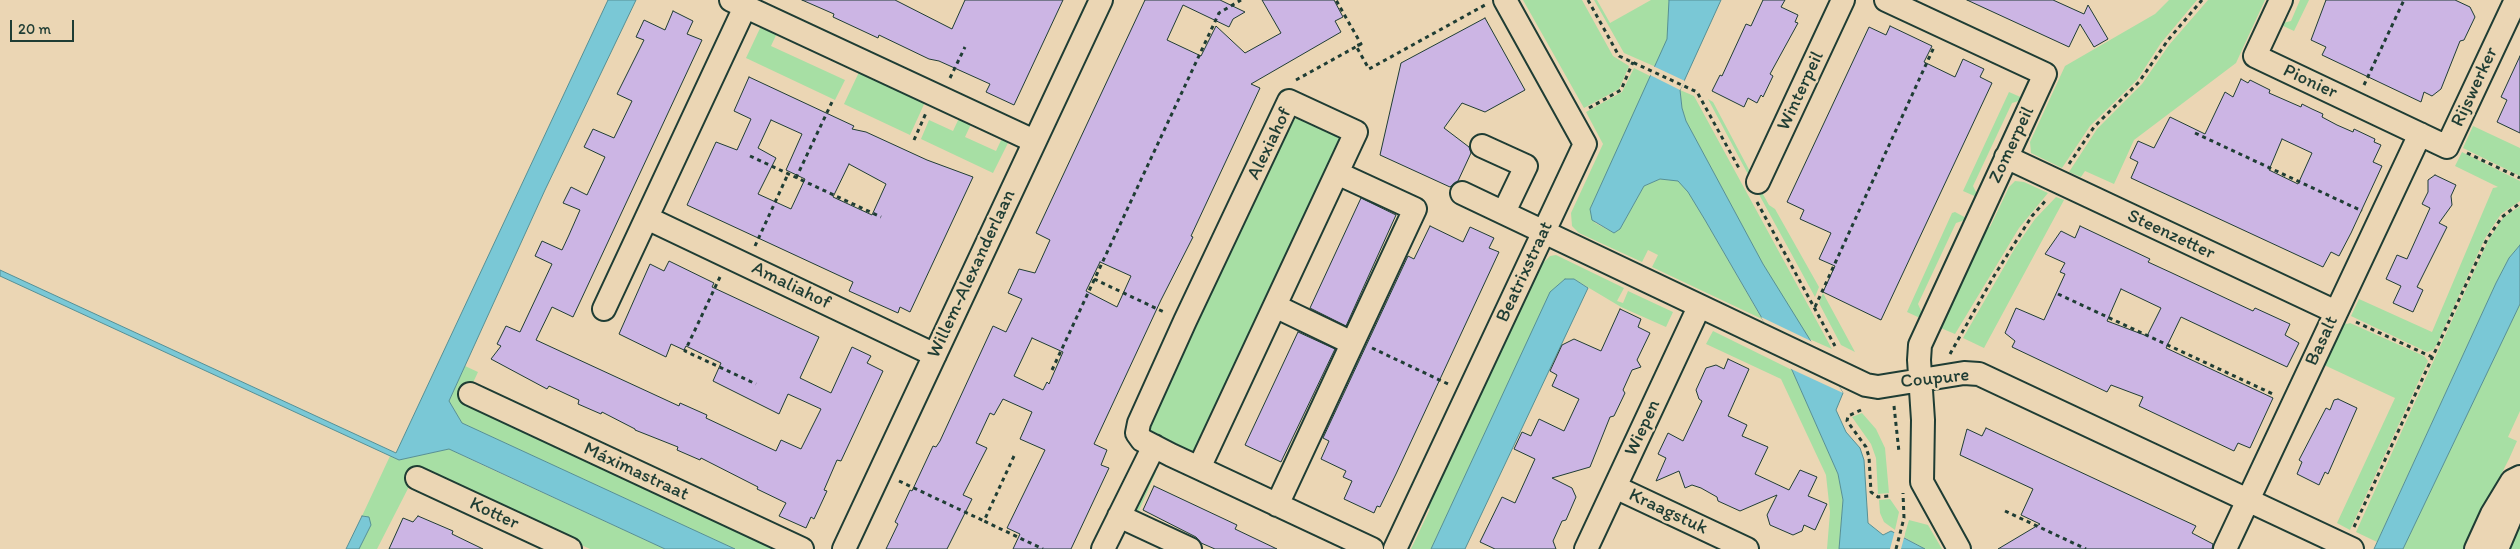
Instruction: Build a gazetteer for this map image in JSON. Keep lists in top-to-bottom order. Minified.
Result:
{"streets":{"street":["Pionier","Rijswerker","Winterpeil","Alexiahof","Zomerpeil","Steenzetter","Beatrixstraat","Willem-Alexanderlaan","Amaliahof","Basalt","Coupure","Wiepen","Máximastraat","Kraagstuk","Kotter"]},"crossings":[["Pionier","Rijswerker"],["Pionier","Basalt"],["Rijswerker","Basalt"],["Zomerpeil","Steenzetter"],["Zomerpeil","Coupure"],["Steenzetter","Basalt"],["Beatrixstraat","Coupure"],["Willem-Alexanderlaan","Amaliahof"],["Basalt","Coupure"],["Coupure","Wiepen"],["Wiepen","Kraagstuk"]],"scale_bar":"20 m"}
